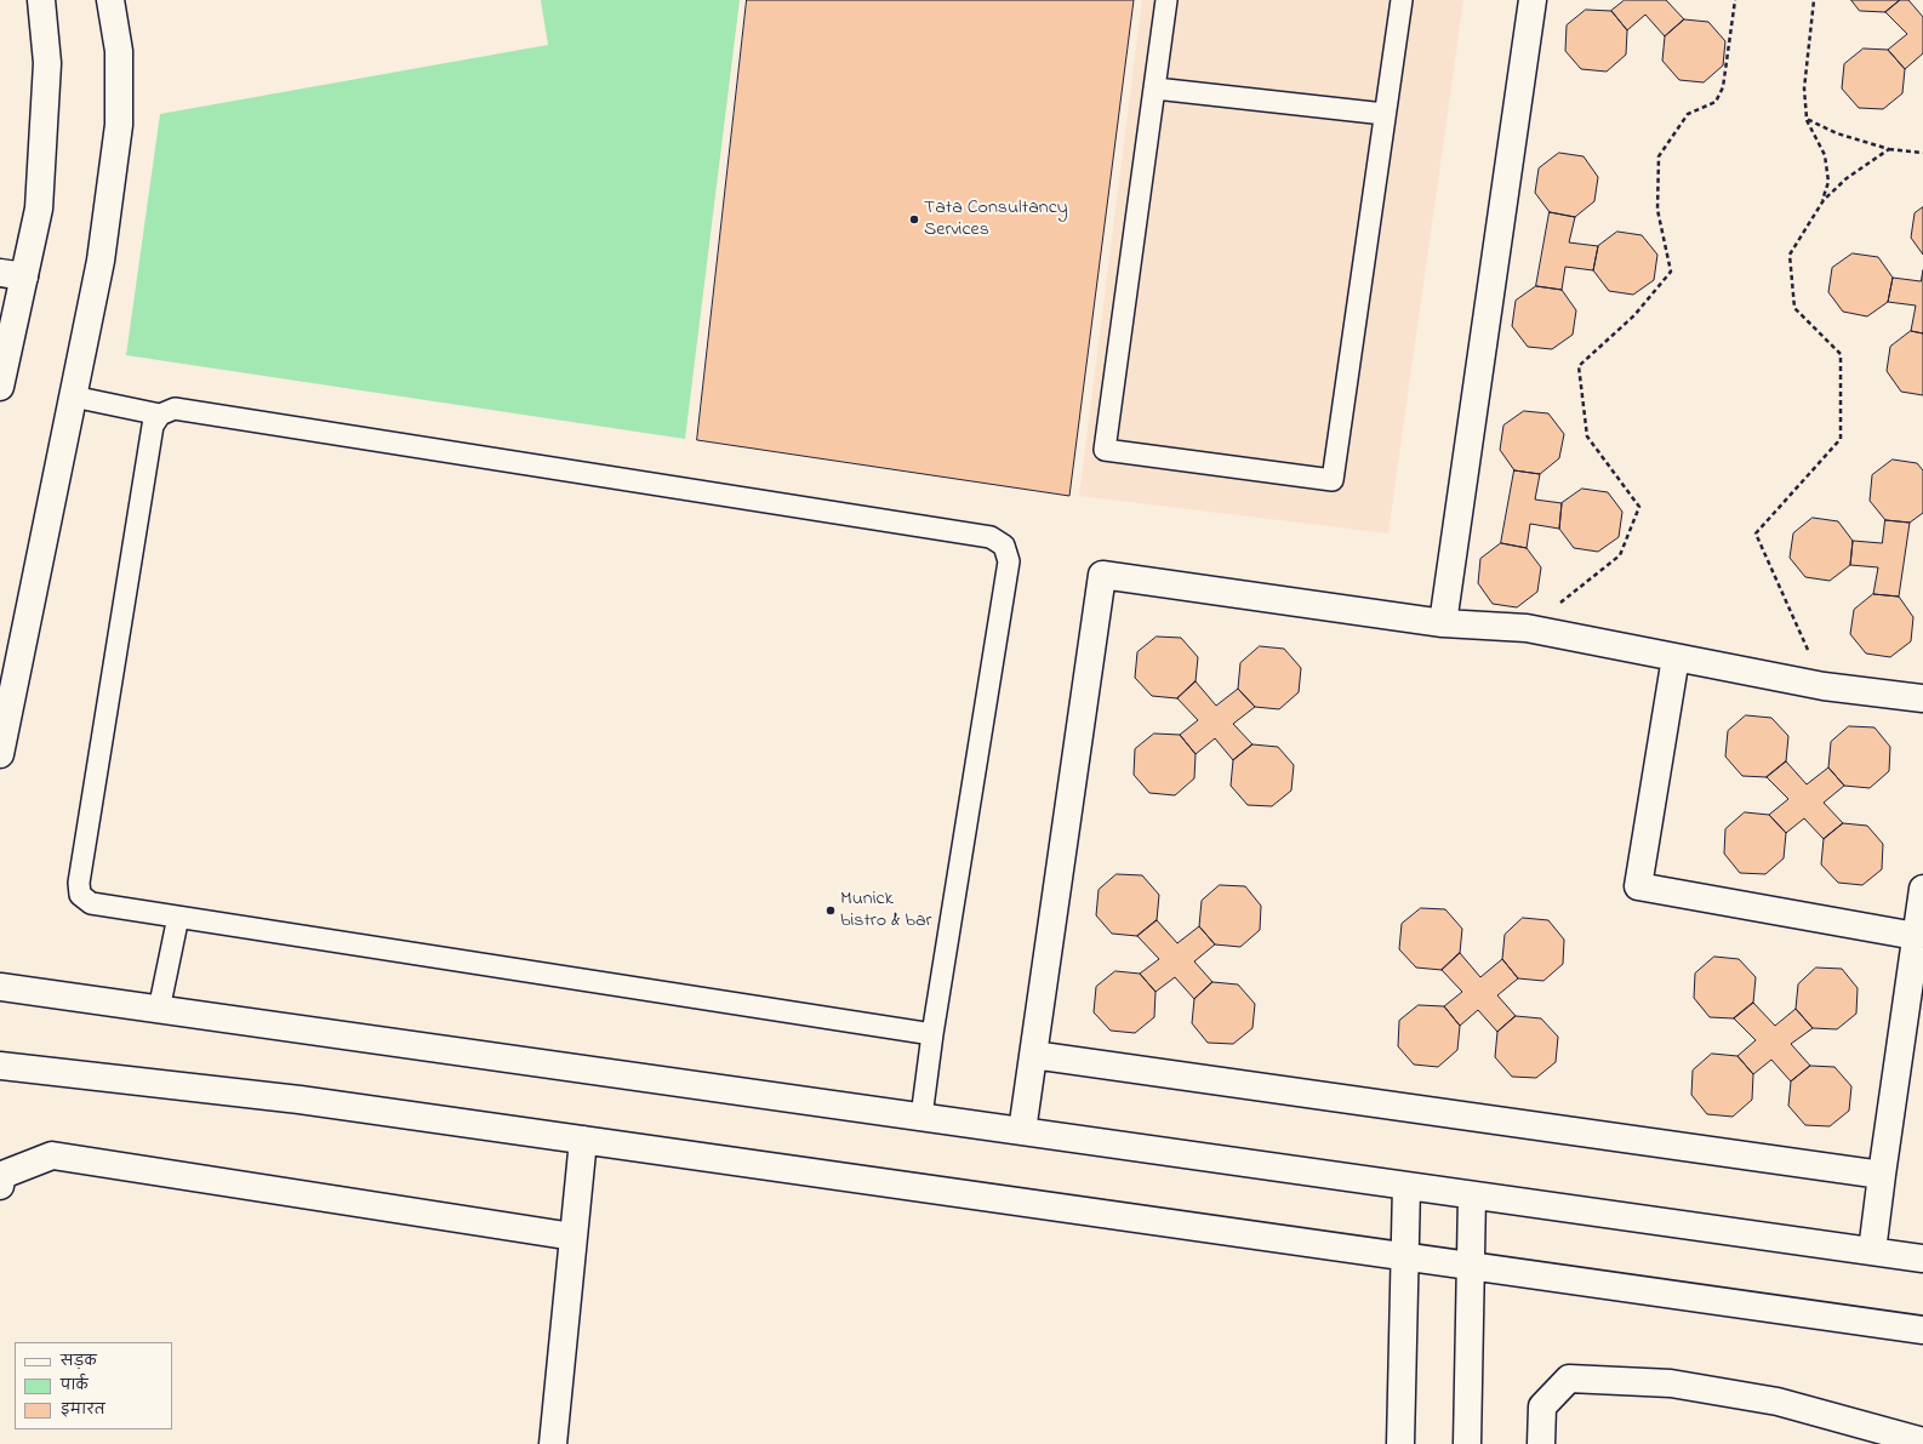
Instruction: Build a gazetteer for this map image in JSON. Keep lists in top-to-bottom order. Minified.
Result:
{"places":["Tata Consultancy Services","Munick bistro & bar"],"legend":["सड़क","पार्क","इमारत"]}
